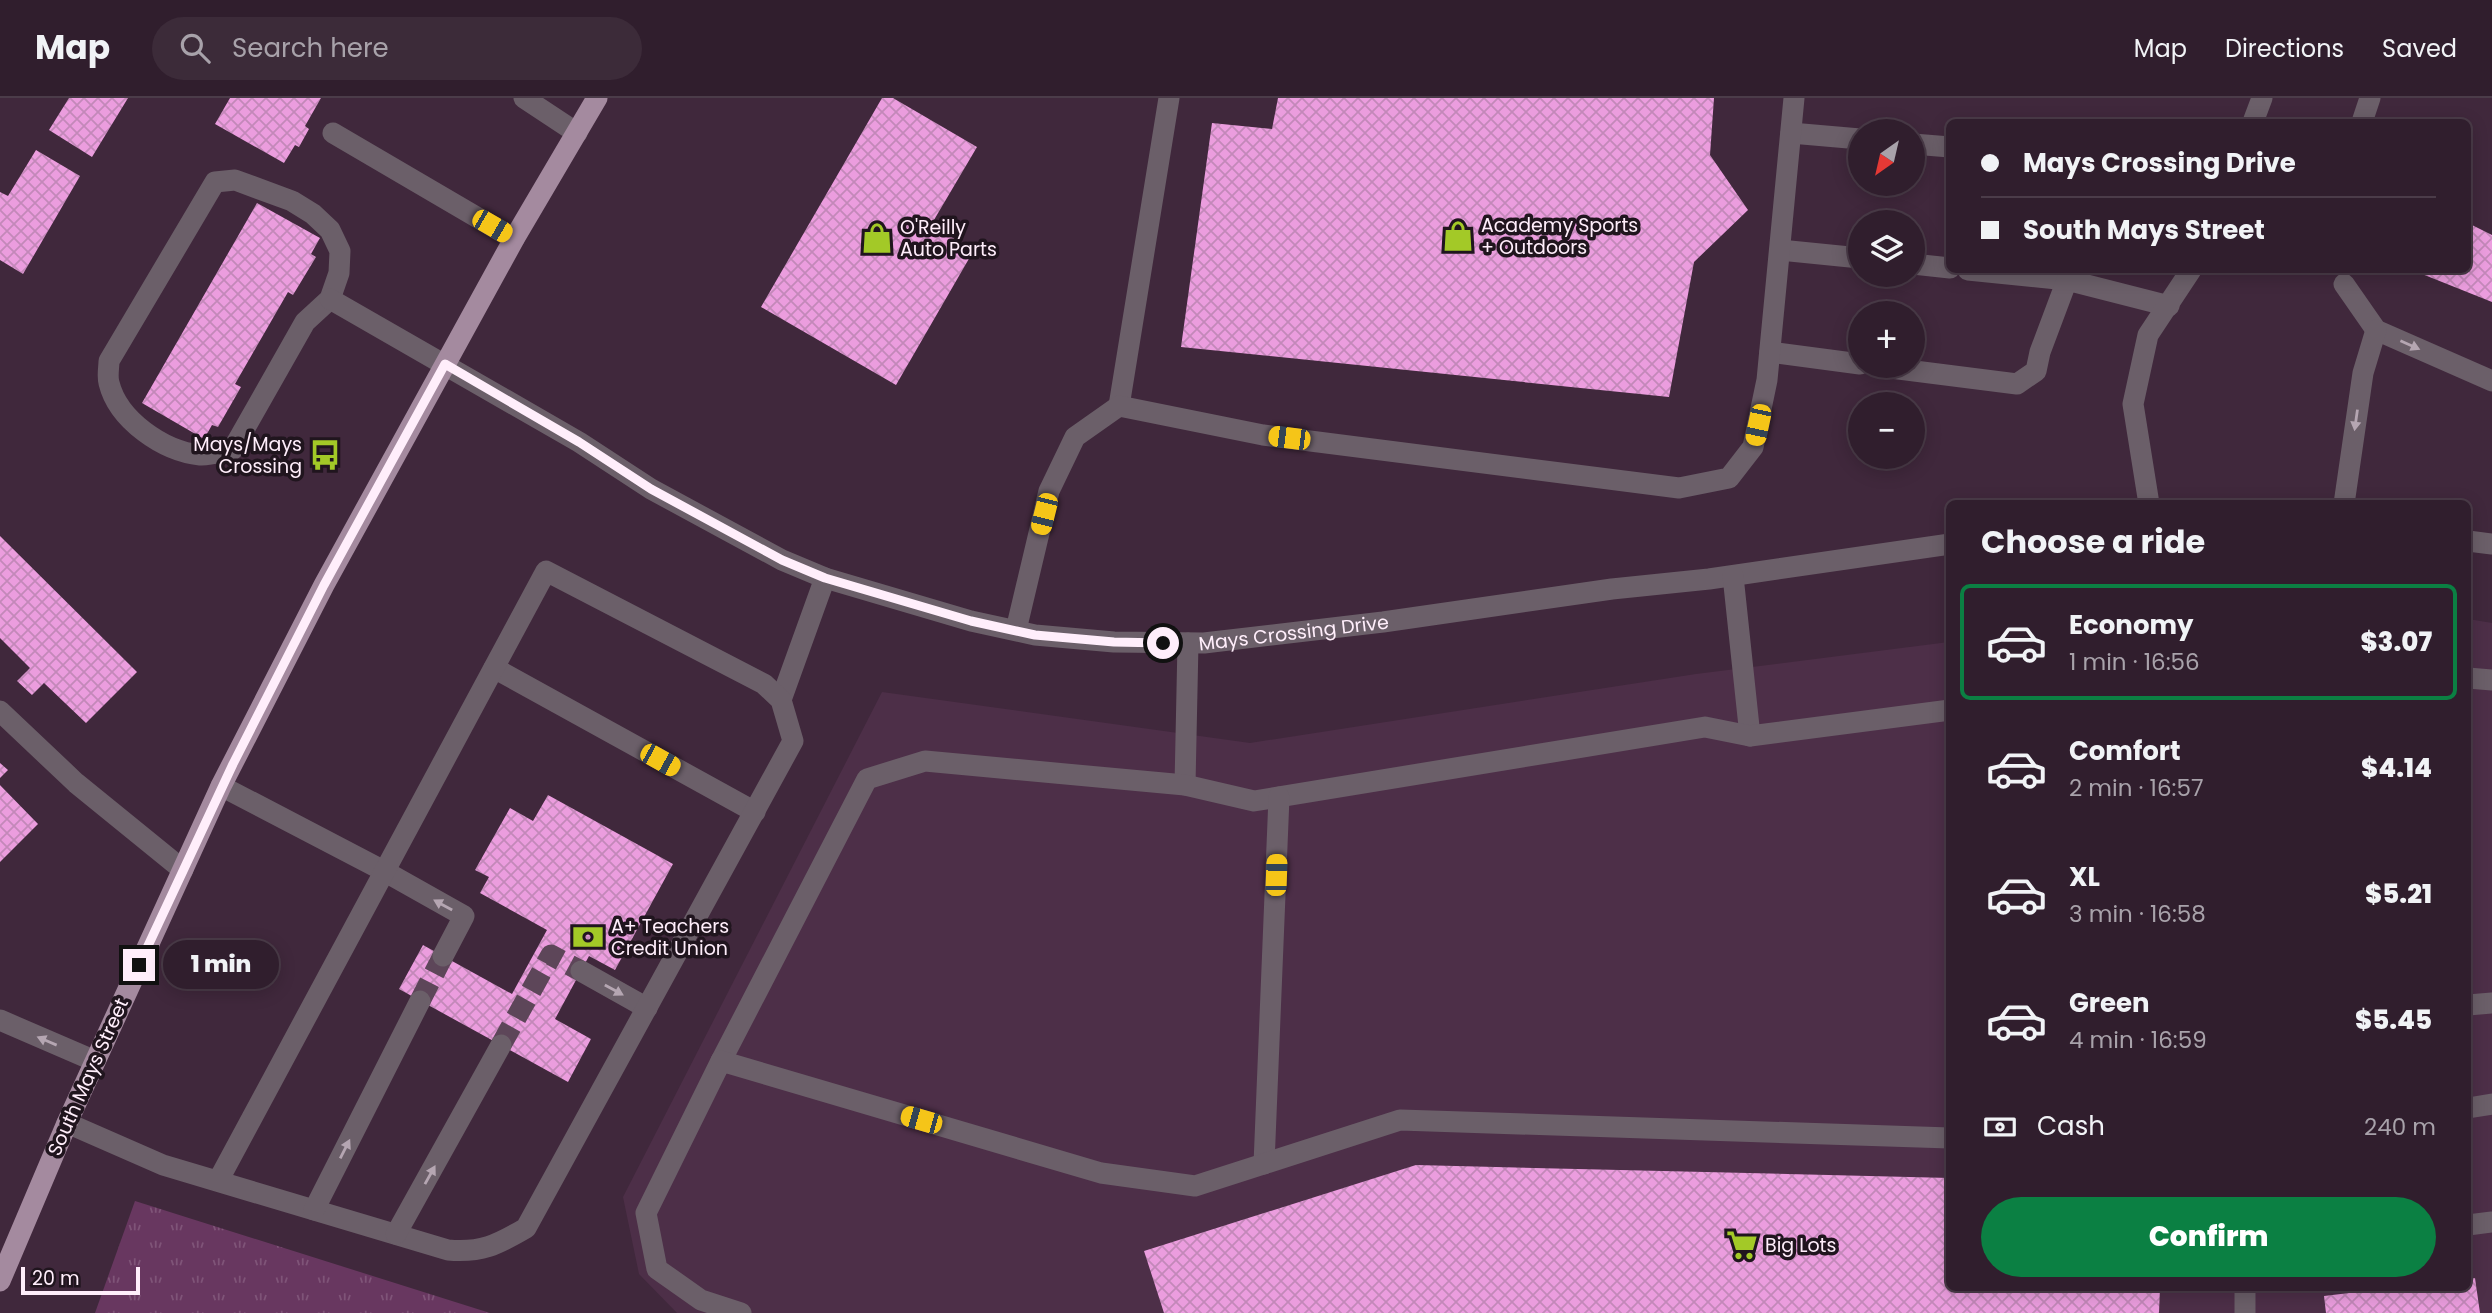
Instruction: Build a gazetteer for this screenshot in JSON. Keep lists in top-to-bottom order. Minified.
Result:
{"streets":{"main road":["South Mays Street"],"street":["Mays Crossing Drive"]},"crossings":[["Mays Crossing Drive","South Mays Street"]],"places":{"shop":["Academy Sports + Outdoors","O'Reilly Auto Parts"],"bus stop":["Mays/Mays Crossing"],"bank":["A+ Teachers Credit Union"],"supermarket":["Big Lots"]},"scale_bar":"20 m","north":"bottom left","page":{"header":"Map","search":"Search here","nav":["Map","Directions","Saved"],"map_buttons":["+","−"],"banner":["Mays Crossing Drive","South Mays Street"],"heading":"Choose a ride","list":[{"name":"Economy","note":"1 min · 16:56","value":"$3.07"},{"name":"Comfort","note":"2 min · 16:57","value":"$4.14"},{"name":"XL","note":"3 min · 16:58","value":"$5.21"},{"name":"Green","note":"4 min · 16:59","value":"$5.45"}],"bubble":"1 min","pay":["Cash","240 m"],"buttons":"Confirm","scale":"20 m"}}
